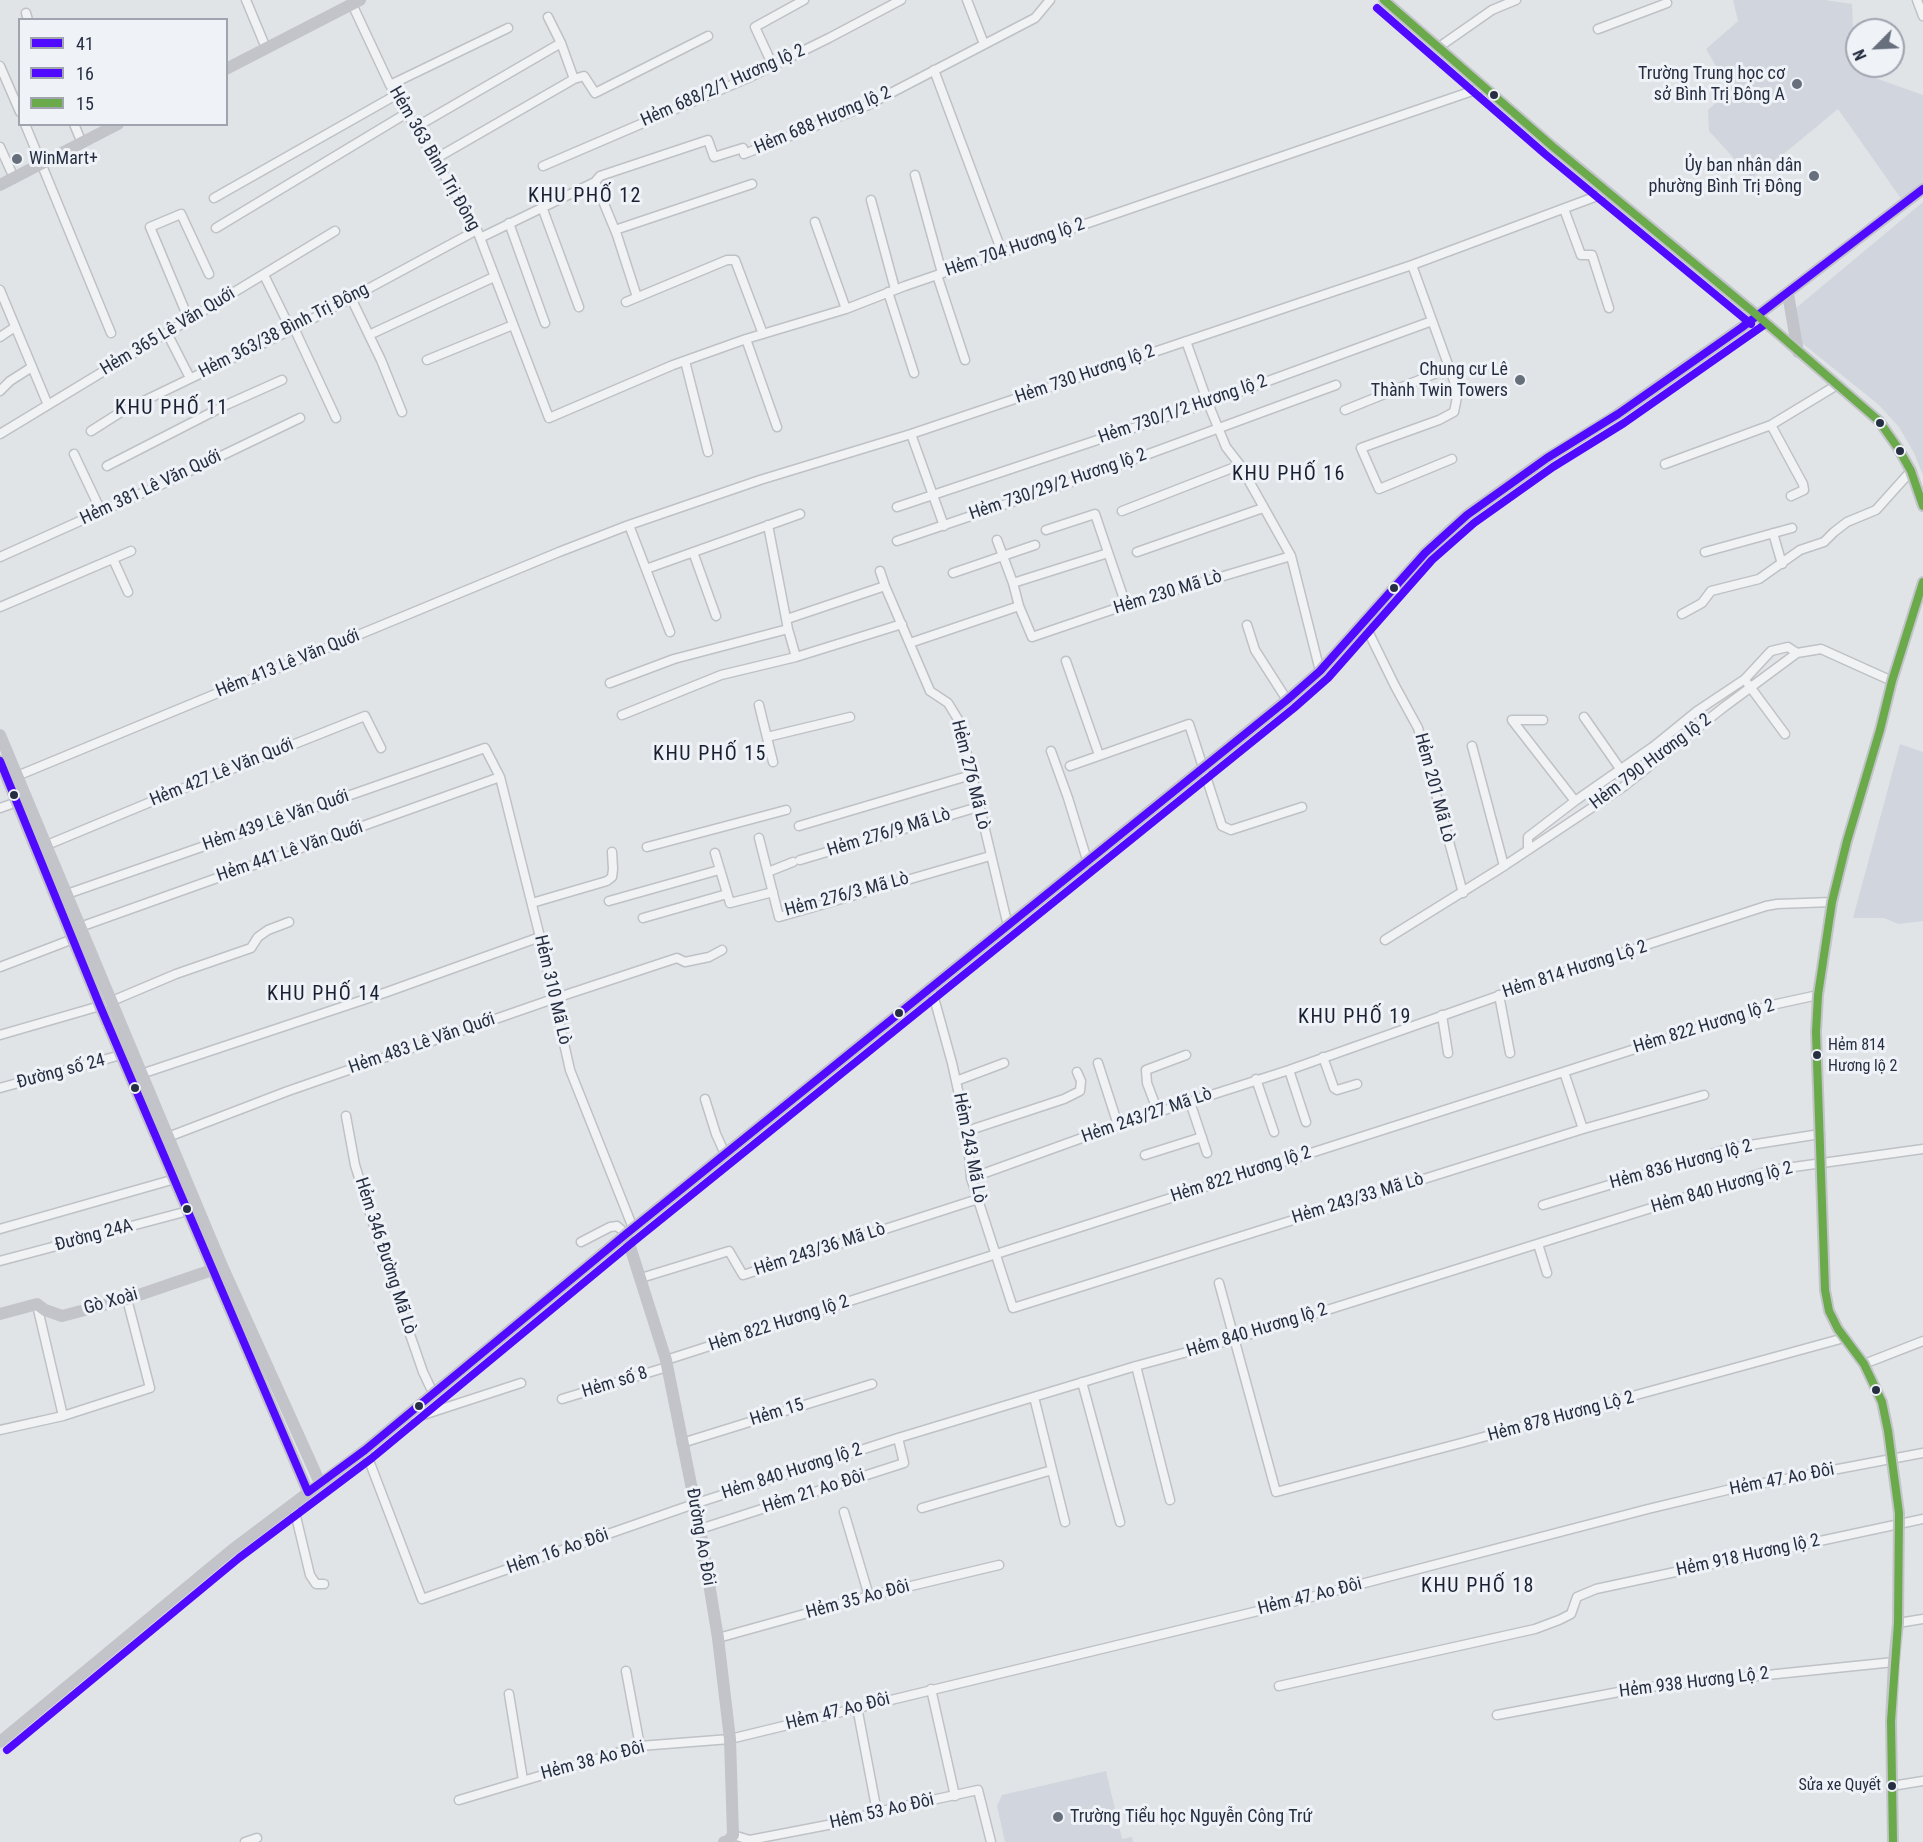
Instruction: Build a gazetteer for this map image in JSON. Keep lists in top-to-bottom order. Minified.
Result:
{"streets":{"main road":["Gò Xoài","Đường Ao Đôi"],"street":["Hẻm 688/2/1 Hương lộ 2","Hẻm 688 Hương lộ 2","Hẻm 363 Bình Trị Đông","Hẻm 704 Hương lộ 2","Hẻm 363/38 Bình Trị Đông","Hẻm 365 Lê Văn Quới","Hẻm 730 Hương lộ 2","Hẻm 730/1/2 Hương lộ 2","Hẻm 730/29/2 Hương lộ 2","Hẻm 381 Lê Văn Quới","Hẻm 230 Mã Lò","Hẻm 413 Lê Văn Quới","Hẻm 790 Hương lộ 2","Hẻm 427 Lê Văn Quới","Hẻm 276 Mã Lò","Hẻm 201 Mã Lò","Hẻm 439 Lê Văn Quới","Hẻm 276/9 Mã Lò","Hẻm 441 Lê Văn Quới","Hẻm 276/3 Mã Lò","Hẻm 814 Hương Lộ 2","Hẻm 310 Mã Lò","Hẻm 822 Hương lộ 2","Hẻm 483 Lê Văn Quới","Đường số 24","Hẻm 243/27 Mã Lò","Hẻm 243 Mã Lò","Hẻm 836 Hương lộ 2","Hẻm 840 Hương lộ 2","Hẻm 243/33 Mã Lò","Đường 24A","Hẻm 243/36 Mã Lò","Hẻm 346 Đường Mã Lò","Hẻm số 8","Hẻm 15","Hẻm 878 Hương Lộ 2","Hẻm 47 Ao Đôi","Hẻm 21 Ao Đôi","Hẻm 16 Ao Đôi","Hẻm 918 Hương lộ 2","Hẻm 35 Ao Đôi","Hẻm 938 Hương Lộ 2","Hẻm 38 Ao Đôi","Hẻm 53 Ao Đôi"]},"crossings":[["Hẻm 688 Hương lộ 2","Hẻm 363/38 Bình Trị Đông"],["Hẻm 363 Bình Trị Đông","Hẻm 704 Hương lộ 2"],["Hẻm 363 Bình Trị Đông","Hẻm 363/38 Bình Trị Đông"],["Hẻm 730 Hương lộ 2","Hẻm 413 Lê Văn Quới"],["Hẻm 790 Hương lộ 2","Hẻm 201 Mã Lò"],["Hẻm 276 Mã Lò","Hẻm 276/9 Mã Lò"],["Hẻm 276 Mã Lò","Hẻm 276/3 Mã Lò"],["Hẻm 439 Lê Văn Quới","Hẻm 310 Mã Lò"],["Hẻm 276/9 Mã Lò","Hẻm 276/3 Mã Lò"],["Hẻm 441 Lê Văn Quới","Hẻm 310 Mã Lò"],["Hẻm 814 Hương Lộ 2","Hẻm 243/27 Mã Lò"],["Hẻm 310 Mã Lò","Hẻm 483 Lê Văn Quới"],["Hẻm 310 Mã Lò","Đường Ao Đôi"],["Hẻm 822 Hương lộ 2","Hẻm 243 Mã Lò"],["Hẻm 822 Hương lộ 2","Hẻm số 8"],["Hẻm 822 Hương lộ 2","Đường Ao Đôi"],["Hẻm 243/27 Mã Lò","Hẻm 243 Mã Lò"],["Hẻm 243 Mã Lò","Hẻm 243/33 Mã Lò"],["Hẻm 243 Mã Lò","Hẻm 243/36 Mã Lò"],["Hẻm 840 Hương lộ 2","Hẻm 878 Hương Lộ 2"],["Hẻm 840 Hương lộ 2","Hẻm 21 Ao Đôi"],["Hẻm 840 Hương lộ 2","Đường Ao Đôi"],["Hẻm 840 Hương lộ 2","Hẻm 16 Ao Đôi"],["Hẻm 243/36 Mã Lò","Đường Ao Đôi"],["Hẻm số 8","Đường Ao Đôi"],["Hẻm 15","Đường Ao Đôi"],["Hẻm 47 Ao Đôi","Đường Ao Đôi"],["Hẻm 47 Ao Đôi","Hẻm 38 Ao Đôi"],["Hẻm 21 Ao Đôi","Đường Ao Đôi"],["Đường Ao Đôi","Hẻm 16 Ao Đôi"],["Đường Ao Đôi","Hẻm 35 Ao Đôi"],["Đường Ao Đôi","Hẻm 38 Ao Đôi"],["Đường Ao Đôi","Hẻm 53 Ao Đôi"]],"districts":["KHU PHỐ 12","KHU PHỐ 11","KHU PHỐ 16","KHU PHỐ 15","KHU PHỐ 14","KHU PHỐ 19","KHU PHỐ 18"],"places":["Trường Trung học cơ sở Bình Trị Đông A","WinMart+","Ủy ban nhân dân phường Bình Trị Đông","Chung cư Lê Thành Twin Towers","Hẻm 814 Hương lộ 2","Sửa xe Quyết","Trường Tiểu học Nguyễn Công Trứ"],"lines":["transit line 15","transit line 16","transit line 41"],"legend":["41","16","15"],"north":"bottom left"}
